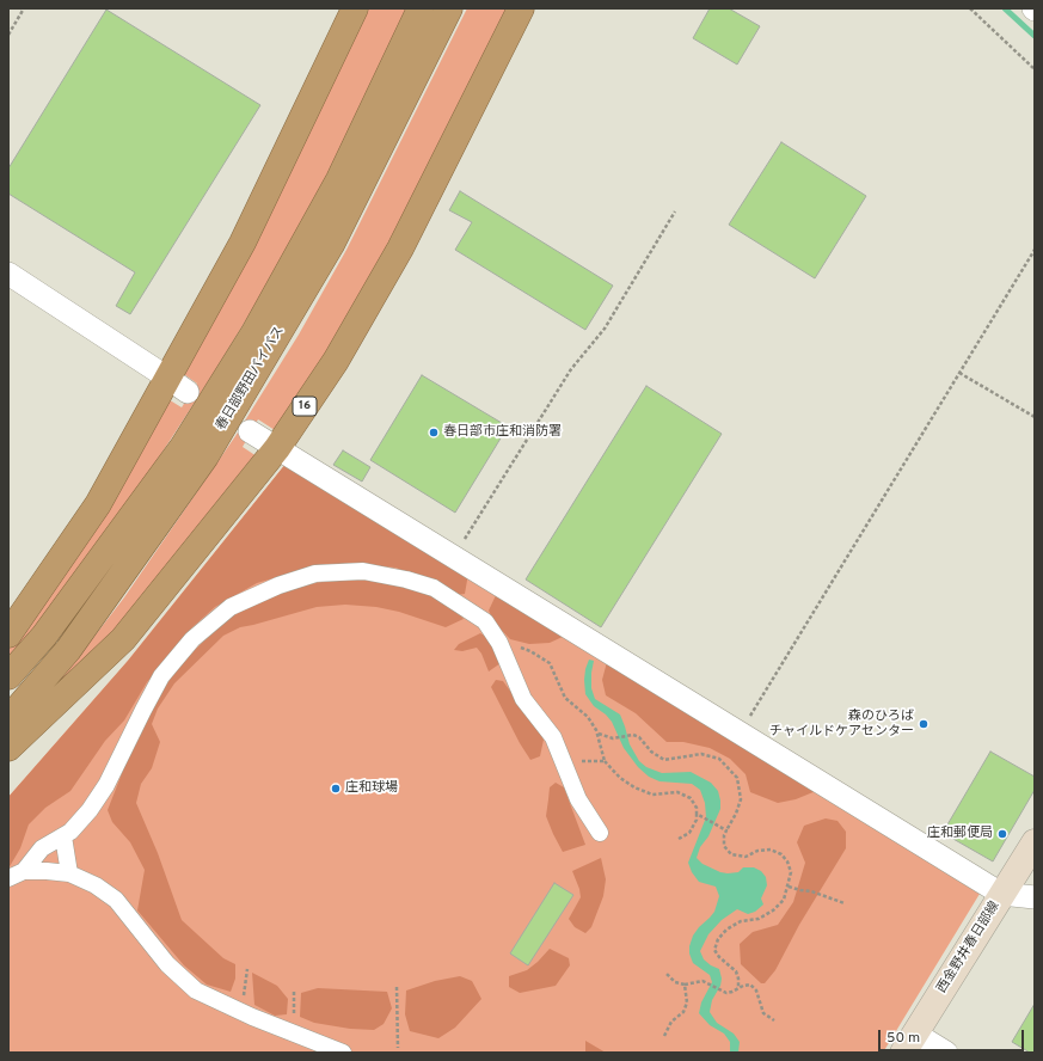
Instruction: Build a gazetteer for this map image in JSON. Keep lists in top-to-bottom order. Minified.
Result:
{"streets":{"highway":["春日部野田バイパス","16"],"main road":["西金野井春日部線"]},"places":["春日部市庄和消防署","森のひろば チャイルドケアセンター","庄和球場","庄和郵便局"],"scale_bar":"50 m"}
